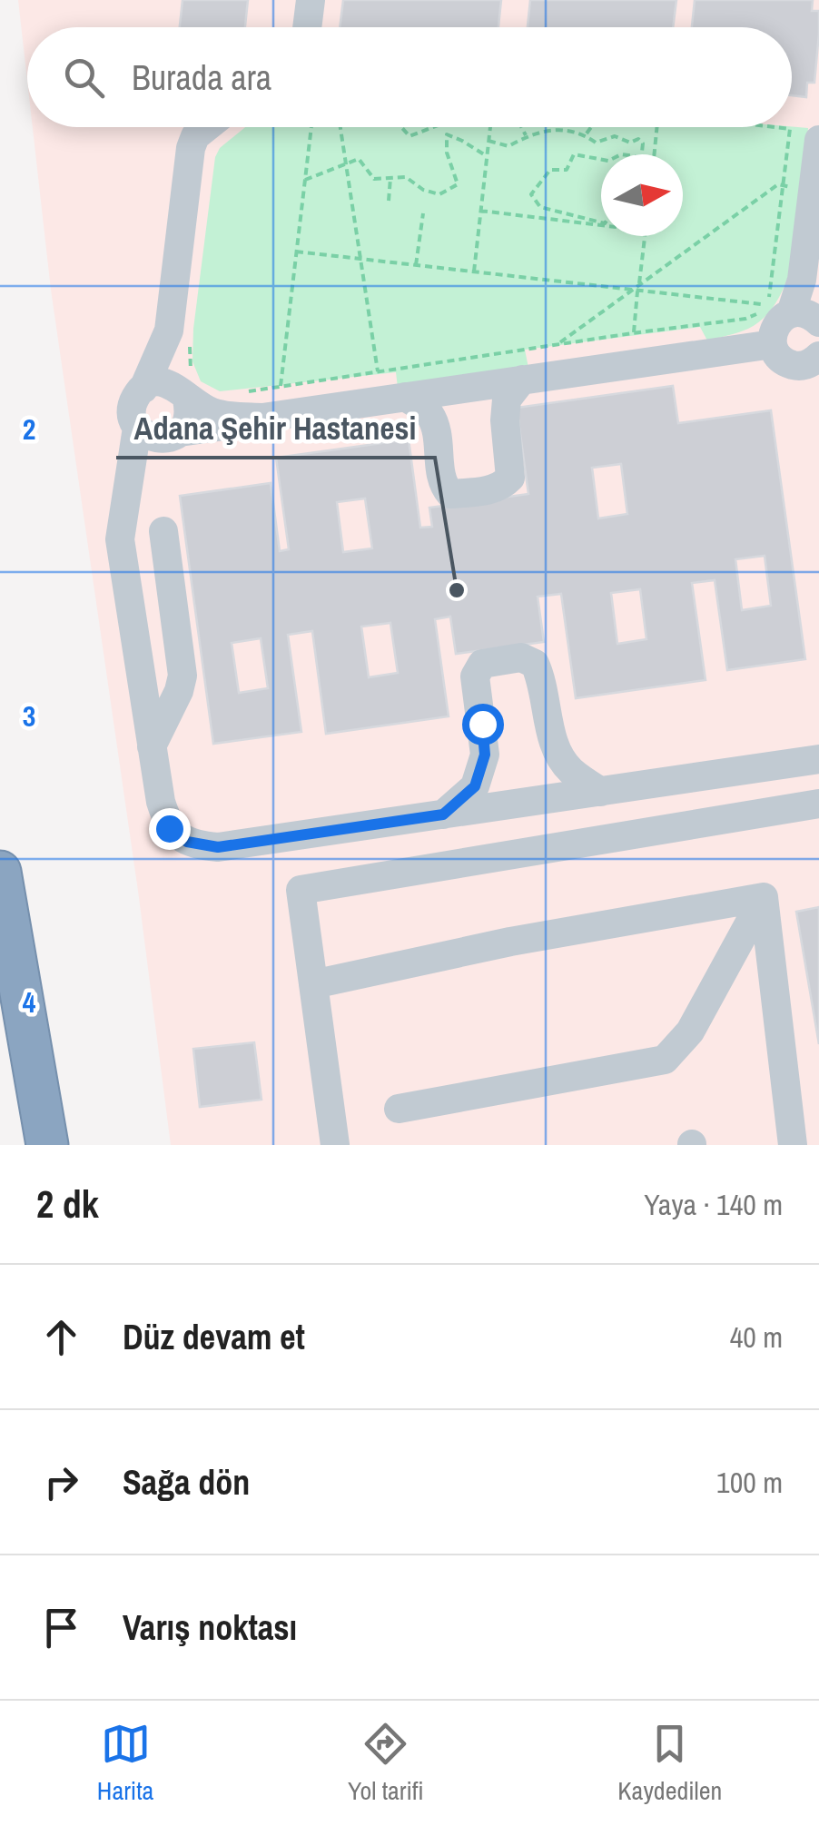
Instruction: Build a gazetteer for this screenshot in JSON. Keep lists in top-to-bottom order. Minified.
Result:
{"places":["Adana Şehir Hastanesi"],"north":"right","page":{"search":"Burada ara","heading":["2 dk","Yaya · 140 m"],"list":[["Düz devam et","40 m"],["Sağa dön","100 m"],"Varış noktası"],"nav":["Harita","Yol tarifi","Kaydedilen"]},"grid":{"rows":["2","3","4"]}}
